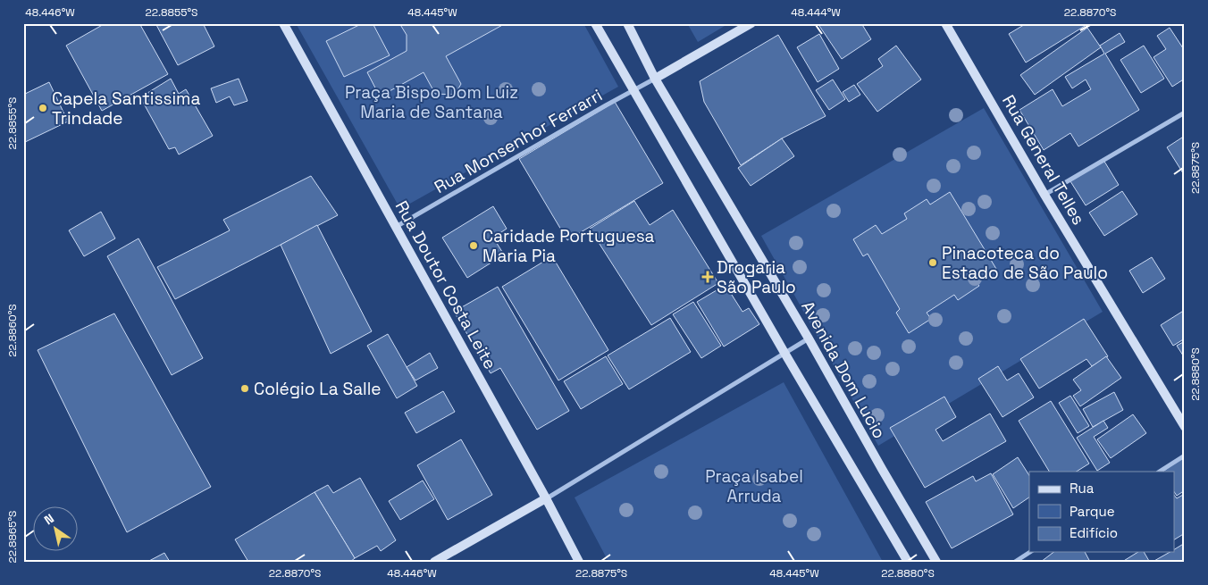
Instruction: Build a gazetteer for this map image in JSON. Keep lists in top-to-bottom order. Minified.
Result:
{"streets":{"street":["Rua Monsenhor Ferrarri","Rua General Telles","Rua Doutor Costa Leite","Avenida Dom Lucio"]},"crossings":[["Rua Monsenhor Ferrarri","Rua Doutor Costa Leite"],["Rua Monsenhor Ferrarri","Avenida Dom Lucio"]],"parks":["Praça Bispo Dom Luiz Maria de Santana","Praça Isabel Arruda"],"places":{"other":["Capela Santissima Trindade","Caridade Portuguesa Maria Pia","Pinacoteca do Estado de São Paulo","Colégio La Salle"],"health":["Drogaria São Paulo"]},"legend":["Rua","Parque","Edifício"],"north":"top left","coordinates":["48.446°W","22.8855°S","48.445°W","48.444°W","22.8870°S","22.8875°S","22.8860°S","22.8880°S","22.8865°S"]}
